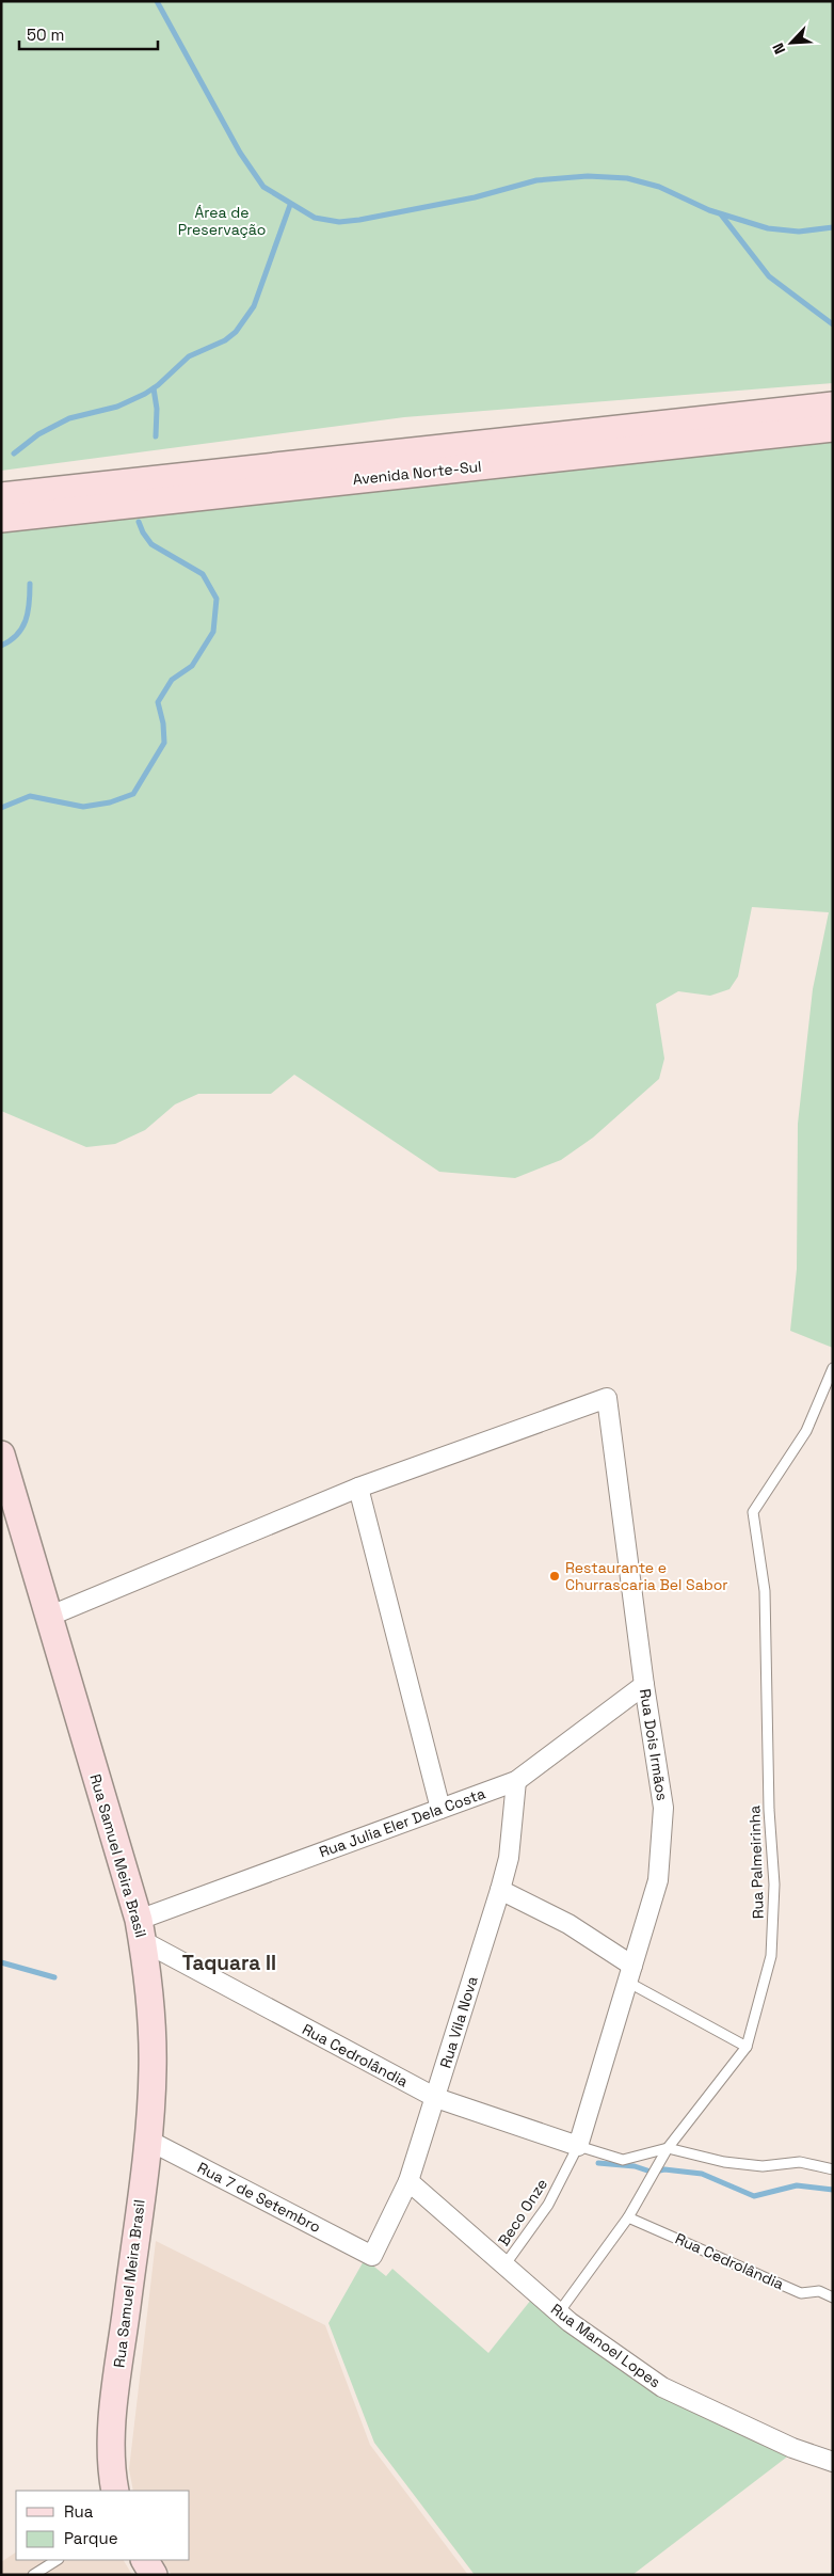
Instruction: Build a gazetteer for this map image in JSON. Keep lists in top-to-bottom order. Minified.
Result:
{"streets":{"main road":["Avenida Norte-Sul","Rua Samuel Meira Brasil"],"street":["Rua Dois Irmãos","Rua Julia Eler Dela Costa","Rua Vila Nova","Rua Cedrolândia","Rua 7 de Setembro","Rua Manoel Lopes"],"lane":["Rua Palmeirinha","Beco Onze"]},"crossings":[["Rua Dois Irmãos","Rua Julia Eler Dela Costa"],["Rua Dois Irmãos","Rua Cedrolândia"],["Rua Dois Irmãos","Beco Onze"],["Rua Julia Eler Dela Costa","Rua Samuel Meira Brasil"],["Rua Julia Eler Dela Costa","Rua Vila Nova"],["Rua Julia Eler Dela Costa","Rua Cedrolândia"],["Rua Samuel Meira Brasil","Rua Cedrolândia"],["Rua Samuel Meira Brasil","Rua 7 de Setembro"],["Rua Palmeirinha","Rua Cedrolândia"],["Rua Palmeirinha","Rua Manoel Lopes"],["Rua Vila Nova","Rua Cedrolândia"],["Rua Vila Nova","Rua 7 de Setembro"],["Rua Vila Nova","Rua Manoel Lopes"],["Rua Cedrolândia","Beco Onze"],["Beco Onze","Rua Manoel Lopes"]],"districts":["Taquara II"],"parks":["Área de Preservação"],"places":["Restaurante e Churrascaria Bel Sabor"],"legend":["Rua","Parque"],"scale_bar":"50 m","north":"bottom left"}
